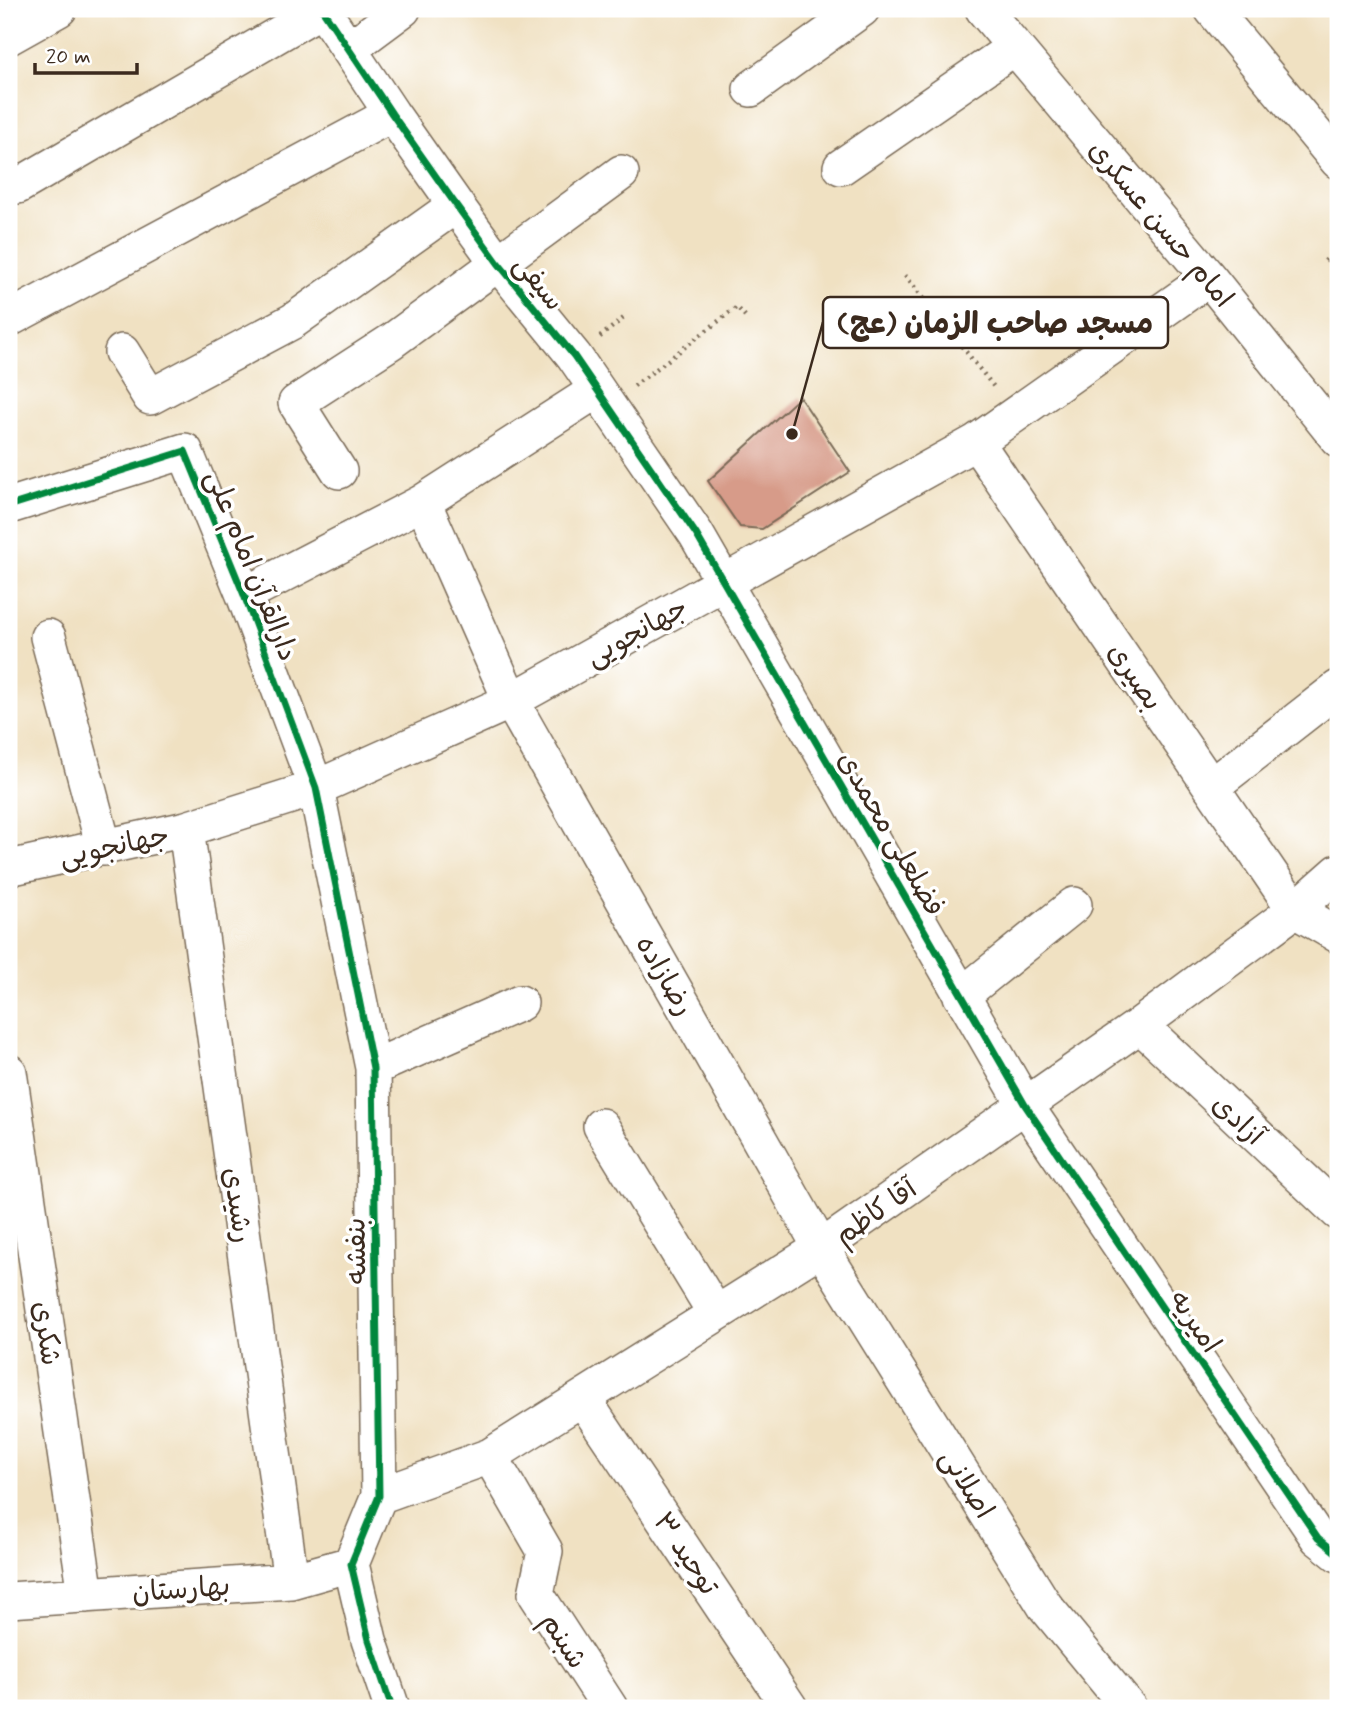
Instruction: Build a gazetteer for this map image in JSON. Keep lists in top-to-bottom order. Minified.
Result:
{"streets":{"street":["امام حسن عسکری","سیفی","دارالقرآن امام علی","جهانجویی","بصیری","فضلعلی محمدی","رضازاده","آزادی","رشیدی","آقا کاظم","بنفشه","امیریه","شکری","اصلانی","توحید ۳","بهارستان","شبنم"]},"crossings":[["امام حسن عسکری","جهانجویی"],["سیفی","جهانجویی"],["سیفی","فضلعلی محمدی"],["دارالقرآن امام علی","جهانجویی"],["دارالقرآن امام علی","بنفشه"],["جهانجویی","بصیری"],["جهانجویی","فضلعلی محمدی"],["جهانجویی","رضازاده"],["جهانجویی","رشیدی"],["جهانجویی","بنفشه"],["بصیری","آقا کاظم"],["فضلعلی محمدی","آقا کاظم"],["فضلعلی محمدی","امیریه"],["رضازاده","آقا کاظم"],["رضازاده","اصلانی"],["آزادی","آقا کاظم"],["رشیدی","بهارستان"],["آقا کاظم","بنفشه"],["آقا کاظم","امیریه"],["آقا کاظم","اصلانی"],["آقا کاظم","توحید ۳"],["آقا کاظم","شبنم"],["بنفشه","بهارستان"],["شکری","بهارستان"]],"places":["مسجد صاحب الزمان (عج)"],"scale_bar":"20 m"}
